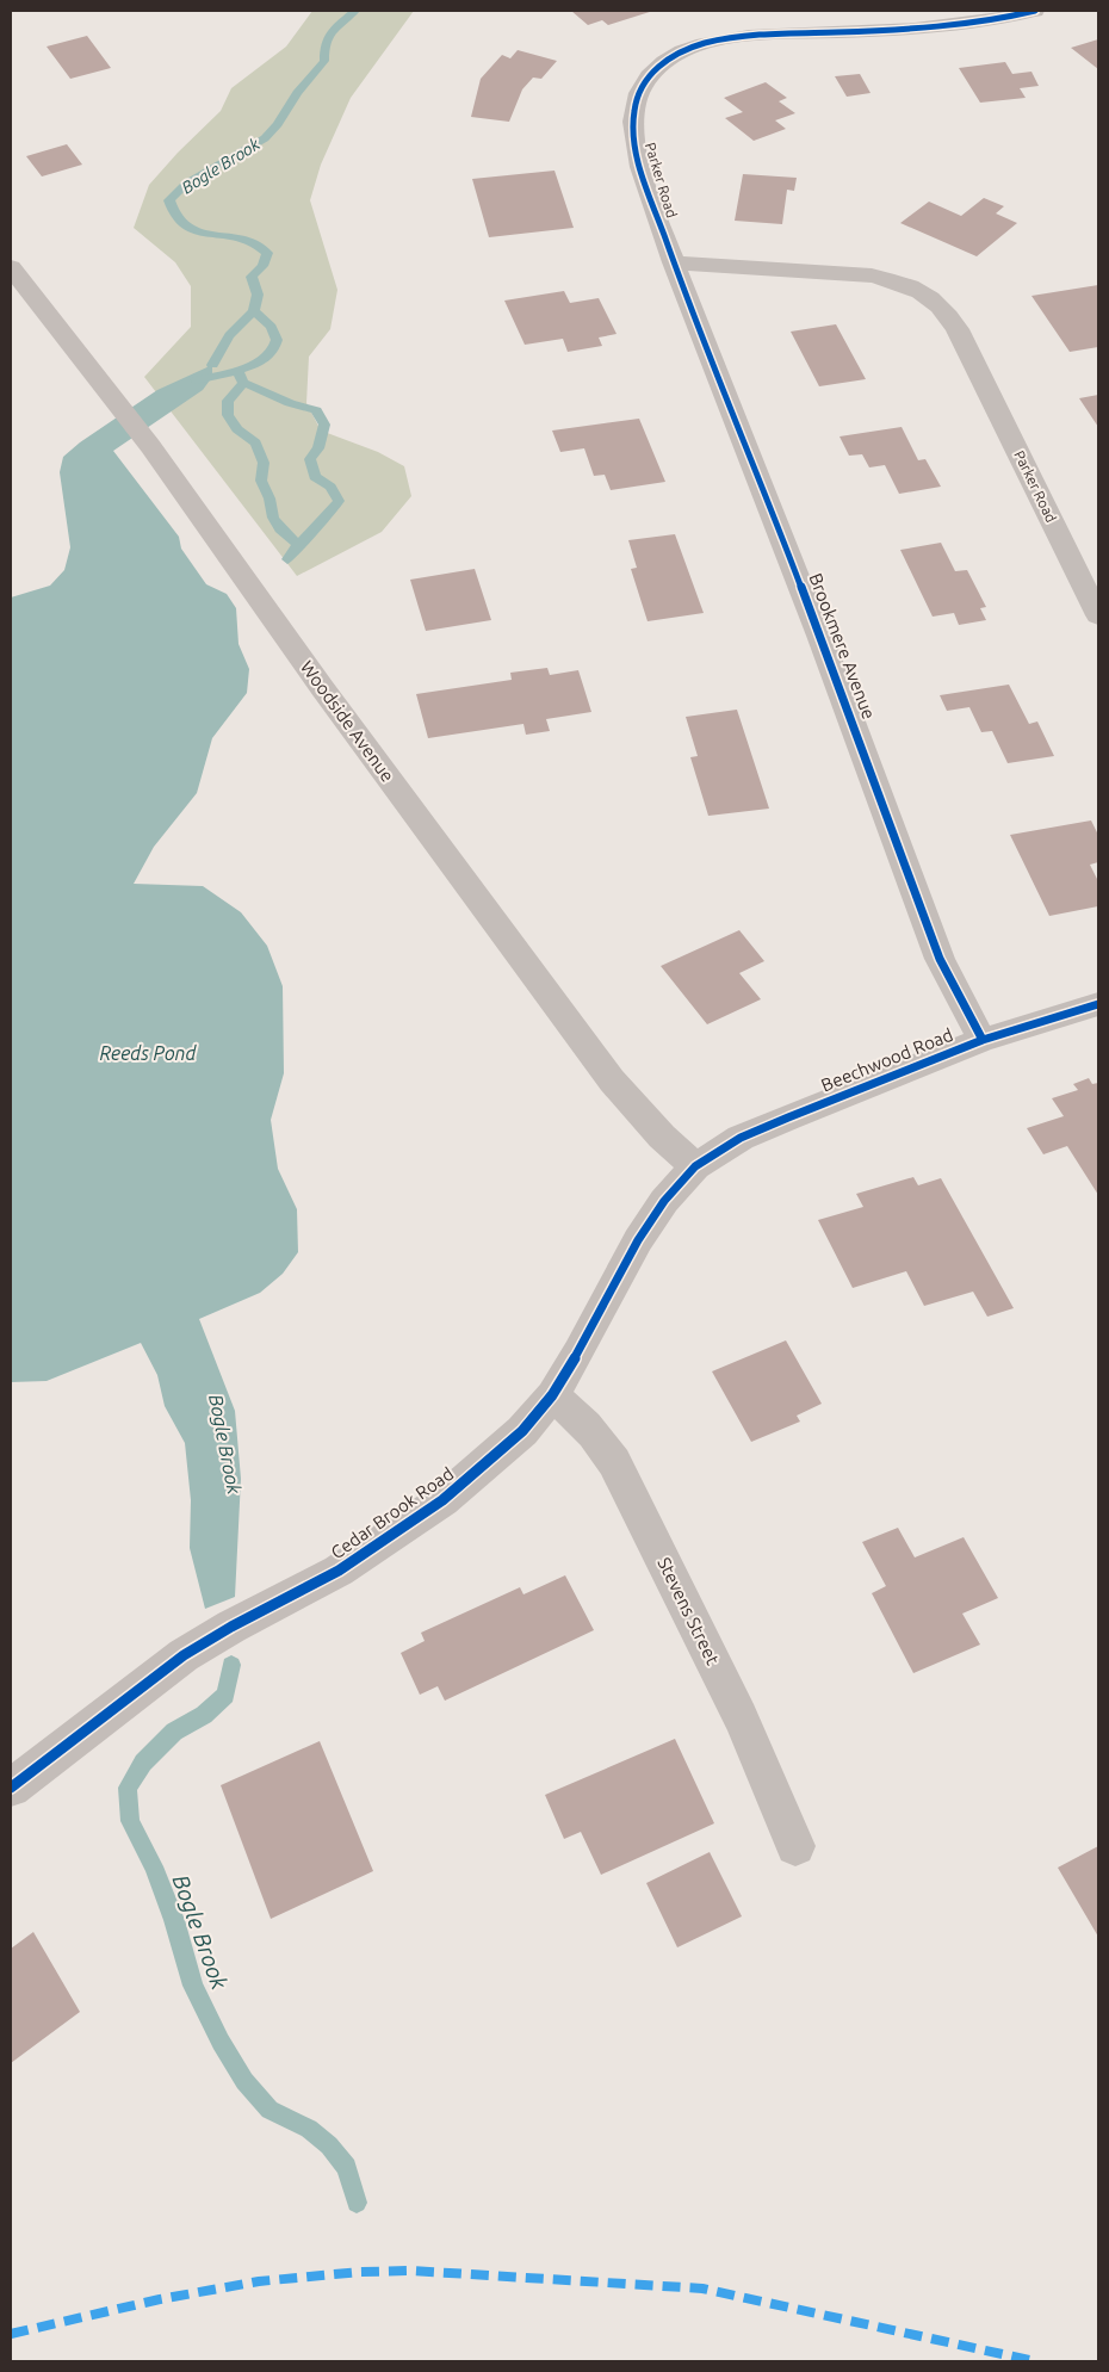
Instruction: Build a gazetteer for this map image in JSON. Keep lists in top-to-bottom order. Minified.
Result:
{"streets":{"street":["Parker Road","Brookmere Avenue","Woodside Avenue","Beechwood Road","Cedar Brook Road","Stevens Street"]},"crossings":[["Parker Road","Brookmere Avenue"],["Brookmere Avenue","Beechwood Road"],["Woodside Avenue","Beechwood Road"],["Woodside Avenue","Cedar Brook Road"],["Beechwood Road","Cedar Brook Road"],["Cedar Brook Road","Stevens Street"]],"water":["Bogle Brook","Reeds Pond"]}
